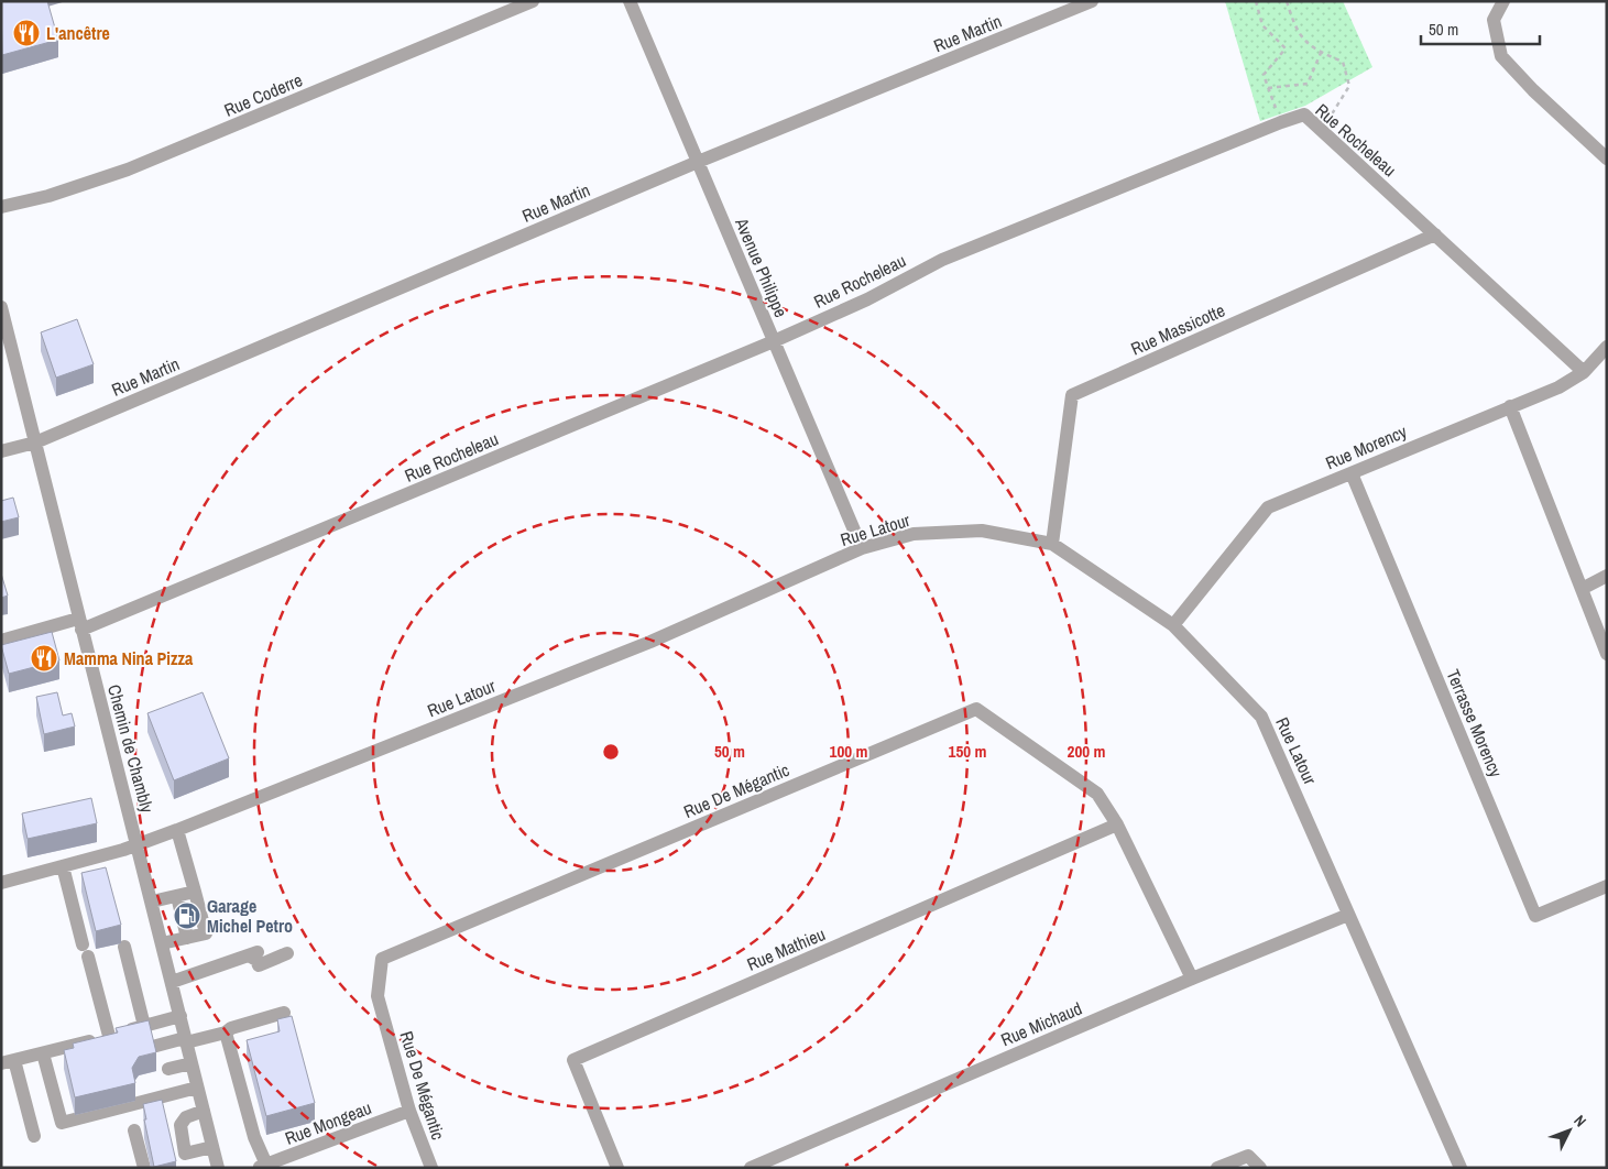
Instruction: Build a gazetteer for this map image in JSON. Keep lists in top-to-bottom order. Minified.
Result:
{"streets":{"street":["Rue Martin","Rue Coderre","Rue Rocheleau","Avenue Philippe","Rue Massicotte","Rue Morency","Rue Latour","Terrasse Morency","Chemin de Chambly","Rue De Mégantic","Rue Mathieu","Rue Michaud","Rue Mongeau"]},"crossings":[["Rue Martin","Avenue Philippe"],["Rue Martin","Chemin de Chambly"],["Rue Rocheleau","Avenue Philippe"],["Rue Rocheleau","Rue Massicotte"],["Rue Rocheleau","Rue Morency"],["Rue Rocheleau","Chemin de Chambly"],["Avenue Philippe","Rue Latour"],["Rue Massicotte","Rue Latour"],["Rue Morency","Rue Latour"],["Rue Morency","Terrasse Morency"],["Rue Latour","Chemin de Chambly"],["Rue Latour","Rue Michaud"],["Rue De Mégantic","Rue Mathieu"],["Rue De Mégantic","Rue Michaud"],["Rue De Mégantic","Rue Mongeau"]],"places":{"restaurant":["L'ancêtre","Mamma Nina Pizza"],"fuel station":["Garage Michel Petro"]},"scale_bar":"50 m","north":"top right","rings":["50 m","100 m","150 m","200 m"]}
